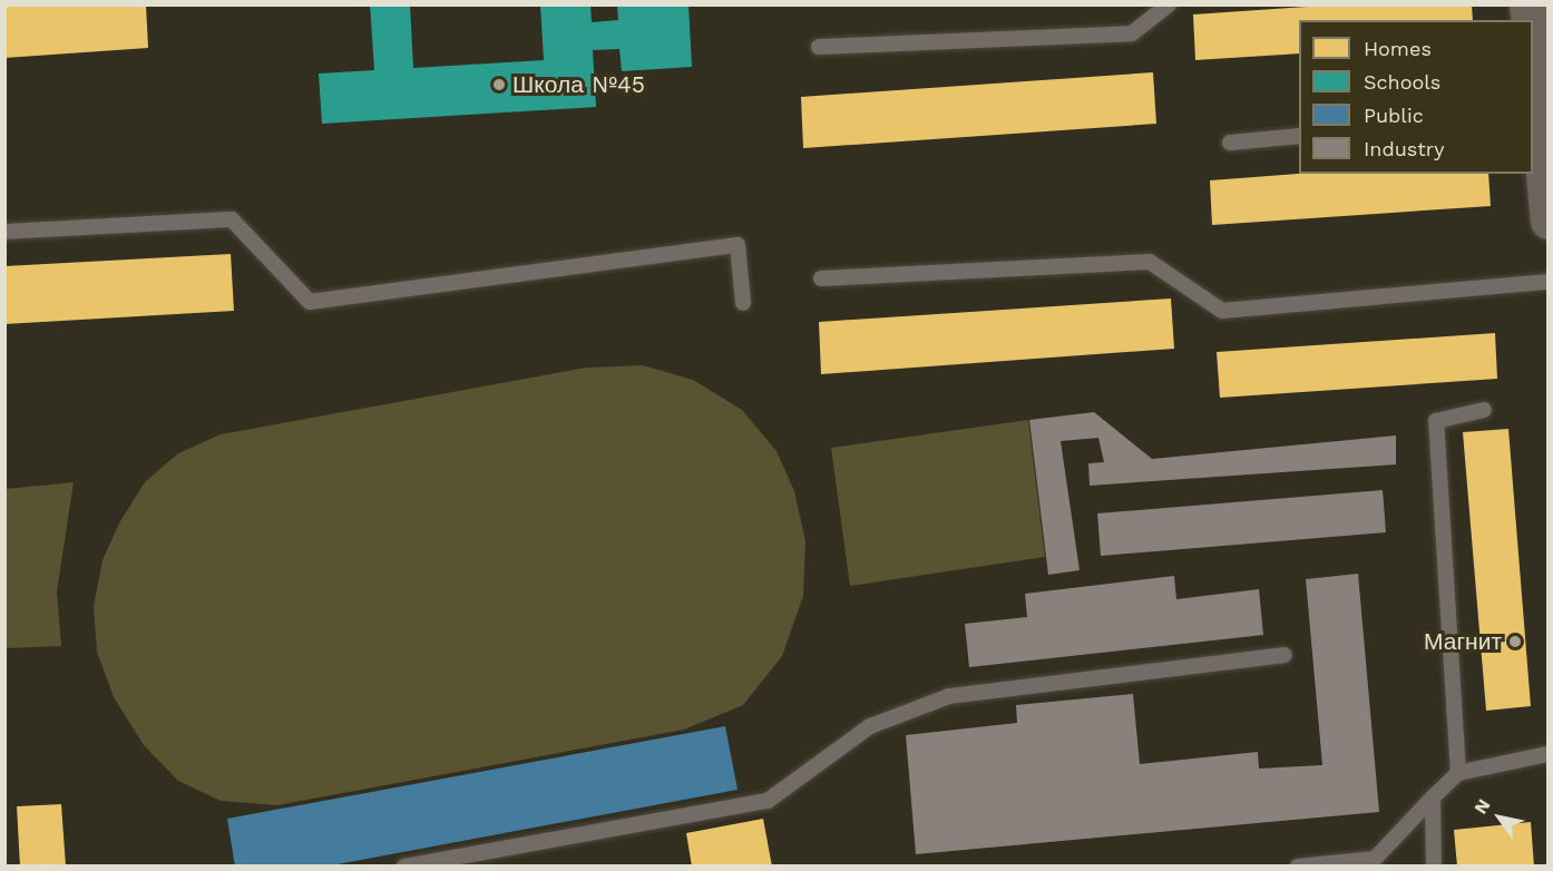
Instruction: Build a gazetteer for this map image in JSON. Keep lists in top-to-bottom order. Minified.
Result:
{"places":["Школа №45","Магнит"],"legend":["Homes","Schools","Public","Industry"],"north":"top left"}
